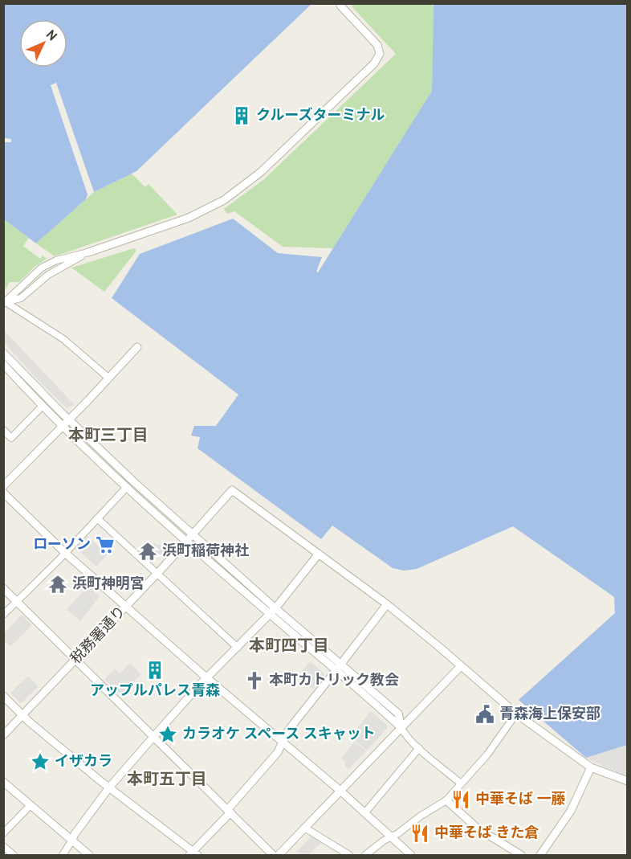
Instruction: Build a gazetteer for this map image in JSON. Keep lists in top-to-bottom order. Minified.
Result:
{"streets":{"street":["税務署通り"]},"districts":["本町三丁目","本町四丁目","本町五丁目"],"places":{"building":["クルーズターミナル","アップルパレス青森"],"supermarket":["ローソン"],"temple":["浜町稲荷神社","浜町神明宮"],"church":["本町カトリック教会"],"public building":["青森海上保安部"],"place":["カラオケ スペース スキャット","イザカラ"],"restaurant":["中華そば 一藤","中華そば きた倉"]},"north":"top right"}
